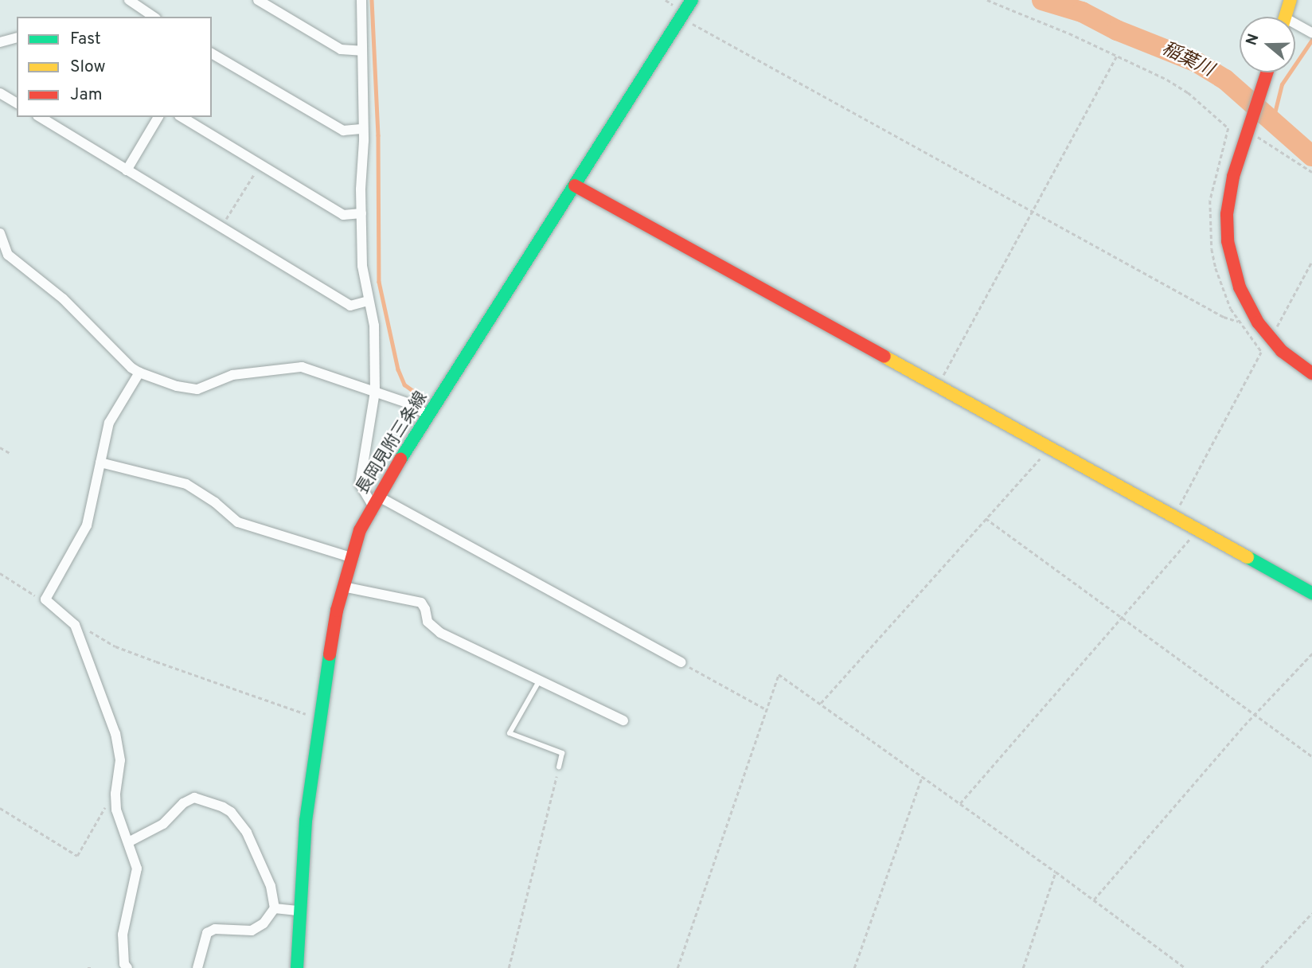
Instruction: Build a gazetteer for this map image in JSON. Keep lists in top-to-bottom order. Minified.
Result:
{"streets":{"street":["長岡見附三条線"]},"water":["稲葉川"],"legend":["Fast","Slow","Jam"],"north":"left"}
